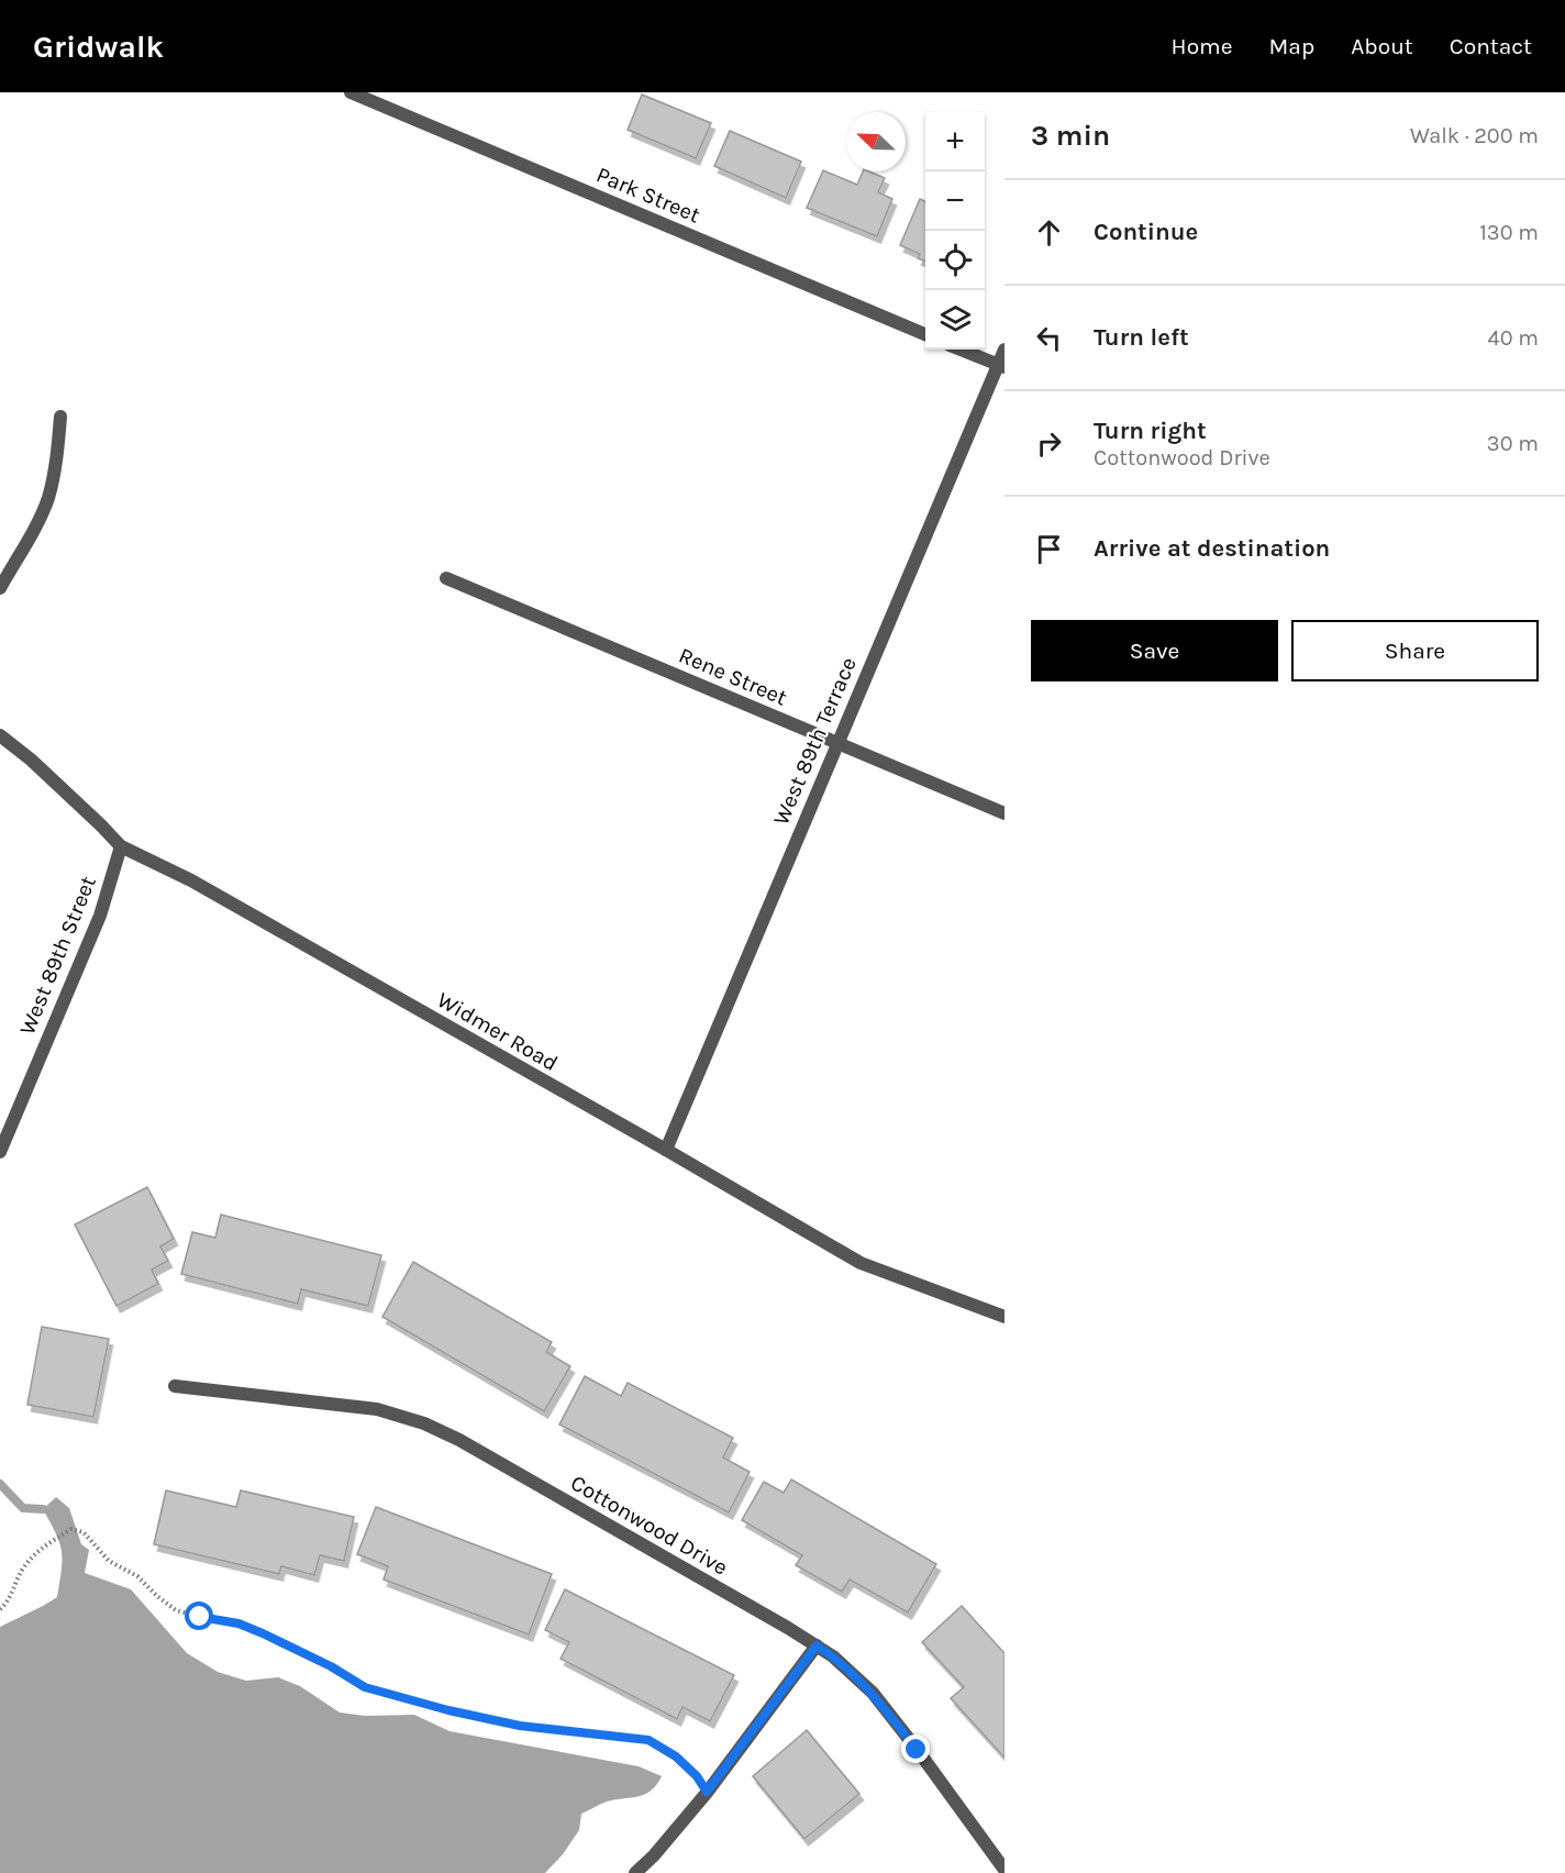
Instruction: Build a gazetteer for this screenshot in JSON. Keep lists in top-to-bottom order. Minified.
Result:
{"streets":{"street":["Park Street","Rene Street","West 89th Terrace","West 89th Street","Widmer Road","Cottonwood Drive"]},"crossings":[["Rene Street","West 89th Terrace"],["West 89th Terrace","Widmer Road"],["West 89th Street","Widmer Road"]],"north":"top left","page":{"header":"Gridwalk","nav":["Home","Map","About","Contact"],"heading":["3 min","Walk · 200 m"],"map_buttons":["+","−"],"list":[["Continue","130 m"],["Turn left","40 m"],["Turn right","Cottonwood Drive","30 m"],"Arrive at destination"],"buttons":["Save","Share"]}}
